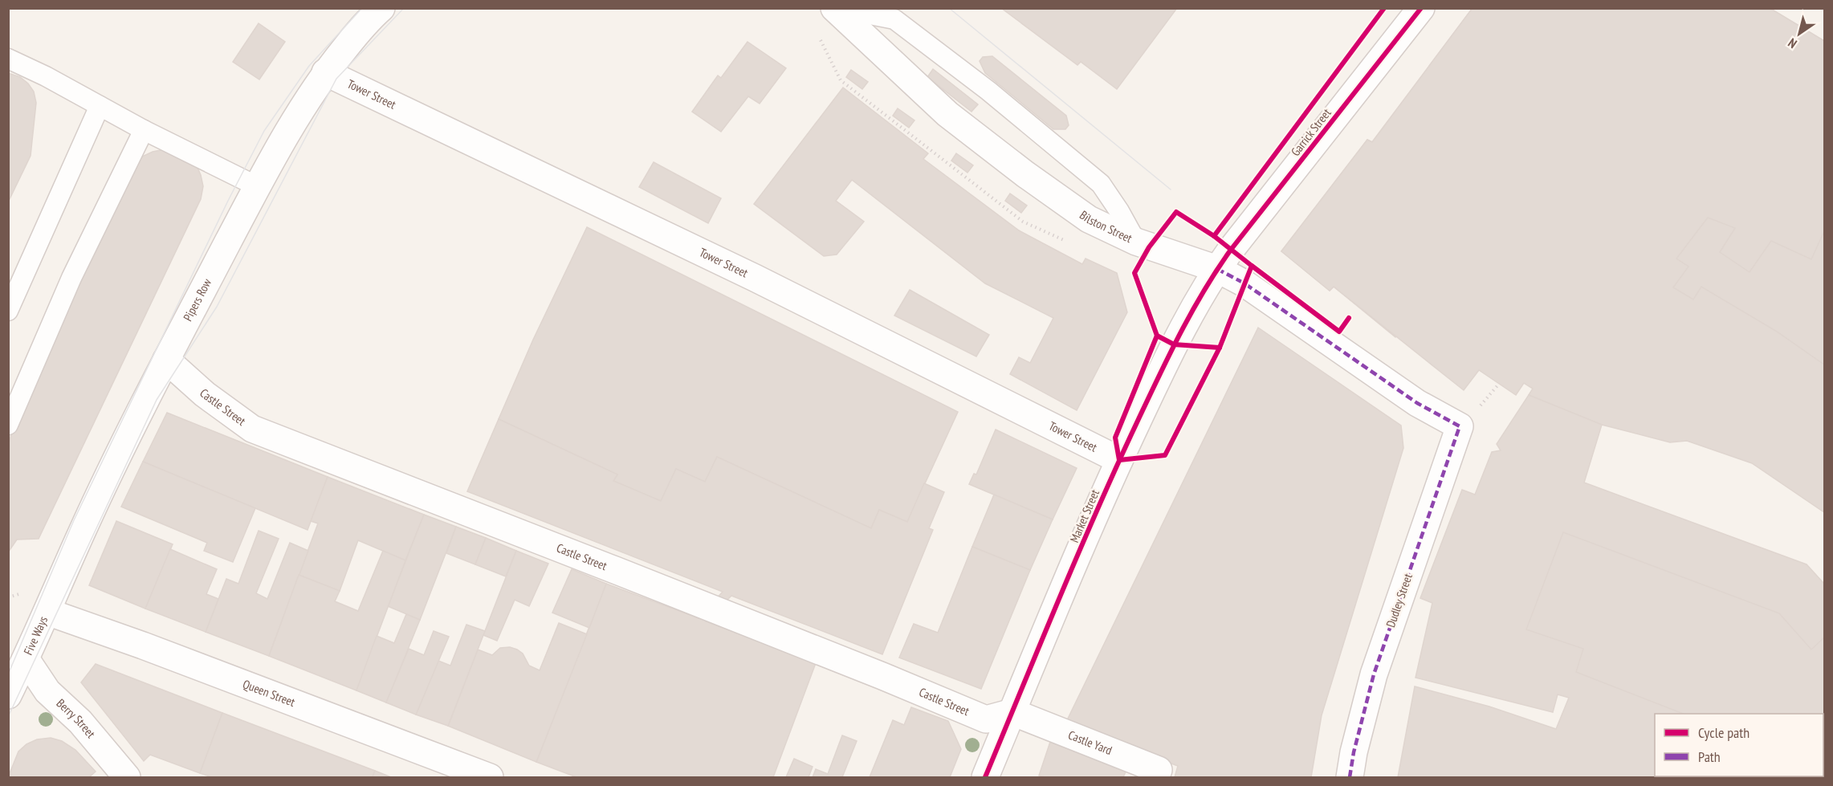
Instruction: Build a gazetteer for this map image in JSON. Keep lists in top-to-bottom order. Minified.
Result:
{"streets":{"street":["Tower Street","Garrick Street","Bilston Street","Pipers Row","Castle Street","Market Street","Dudley Street","Five Ways","Queen Street","Berry Street","Castle Yard"]},"crossings":[["Tower Street","Pipers Row"],["Tower Street","Market Street"],["Garrick Street","Bilston Street"],["Garrick Street","Market Street"],["Bilston Street","Market Street"],["Bilston Street","Dudley Street"],["Pipers Row","Castle Street"],["Pipers Row","Five Ways"],["Pipers Row","Queen Street"],["Castle Street","Market Street"],["Castle Street","Castle Yard"],["Market Street","Castle Yard"],["Five Ways","Queen Street"],["Five Ways","Berry Street"]],"legend":["Cycle path","Path"],"north":"bottom left"}
